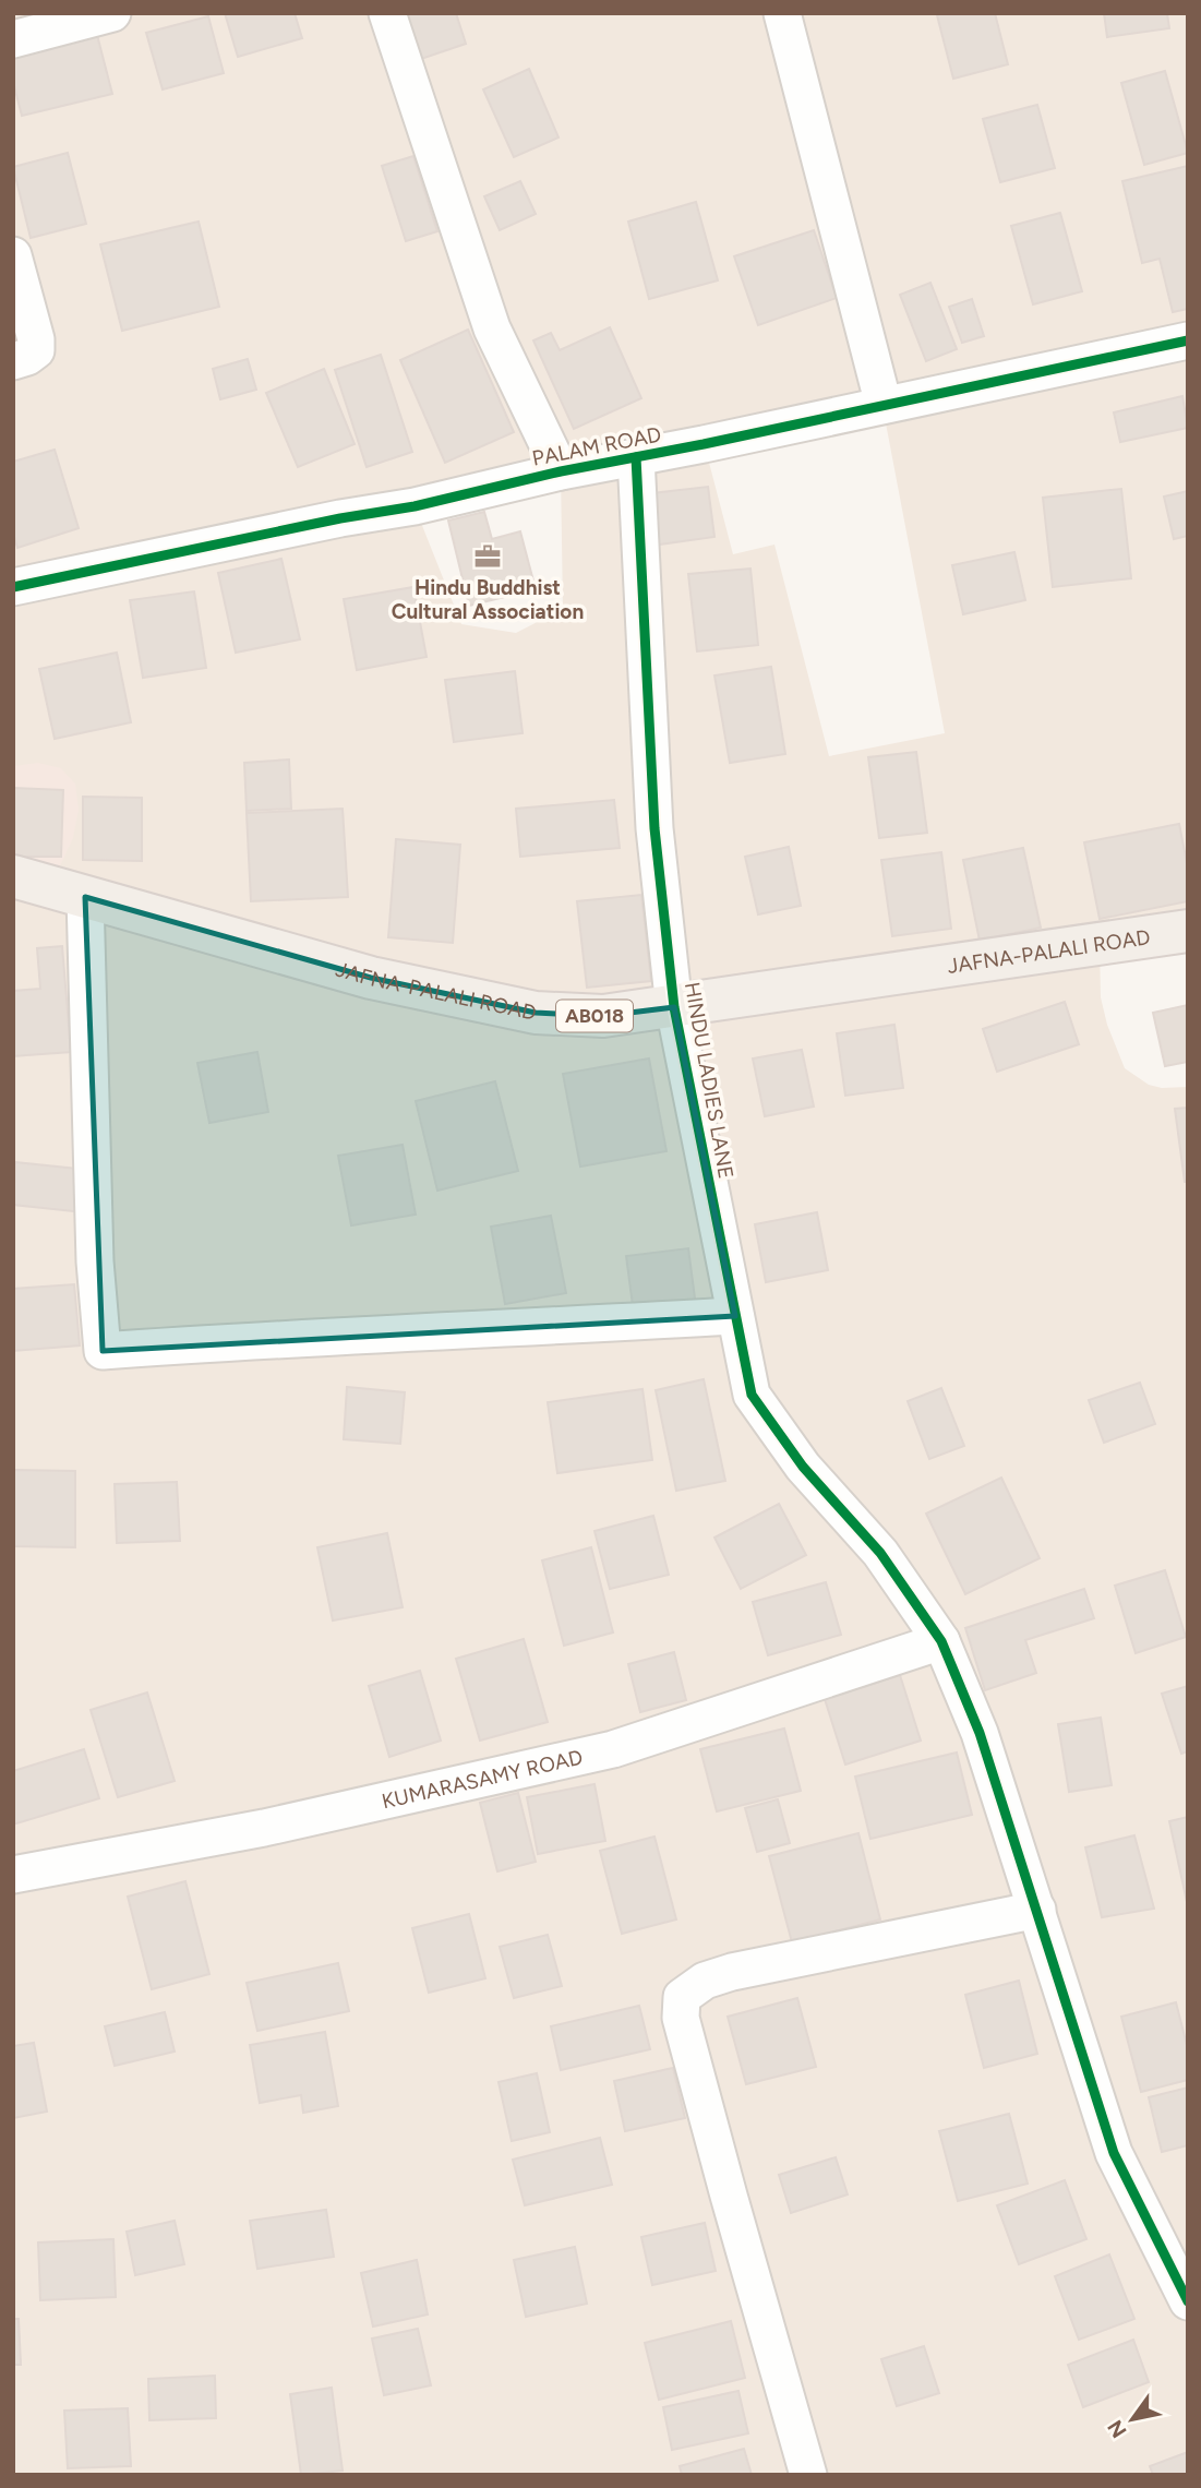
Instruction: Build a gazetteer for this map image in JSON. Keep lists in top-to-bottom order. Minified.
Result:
{"streets":{"main road":["JAFNA-PALALI ROAD","AB018"],"street":["PALAM ROAD","HINDU LADIES LANE","KUMARASAMY ROAD"]},"crossings":[["PALAM ROAD","HINDU LADIES LANE"],["JAFNA-PALALI ROAD","HINDU LADIES LANE"],["HINDU LADIES LANE","KUMARASAMY ROAD"]],"places":{"office":["Hindu Buddhist Cultural Association"]},"north":"bottom left"}
